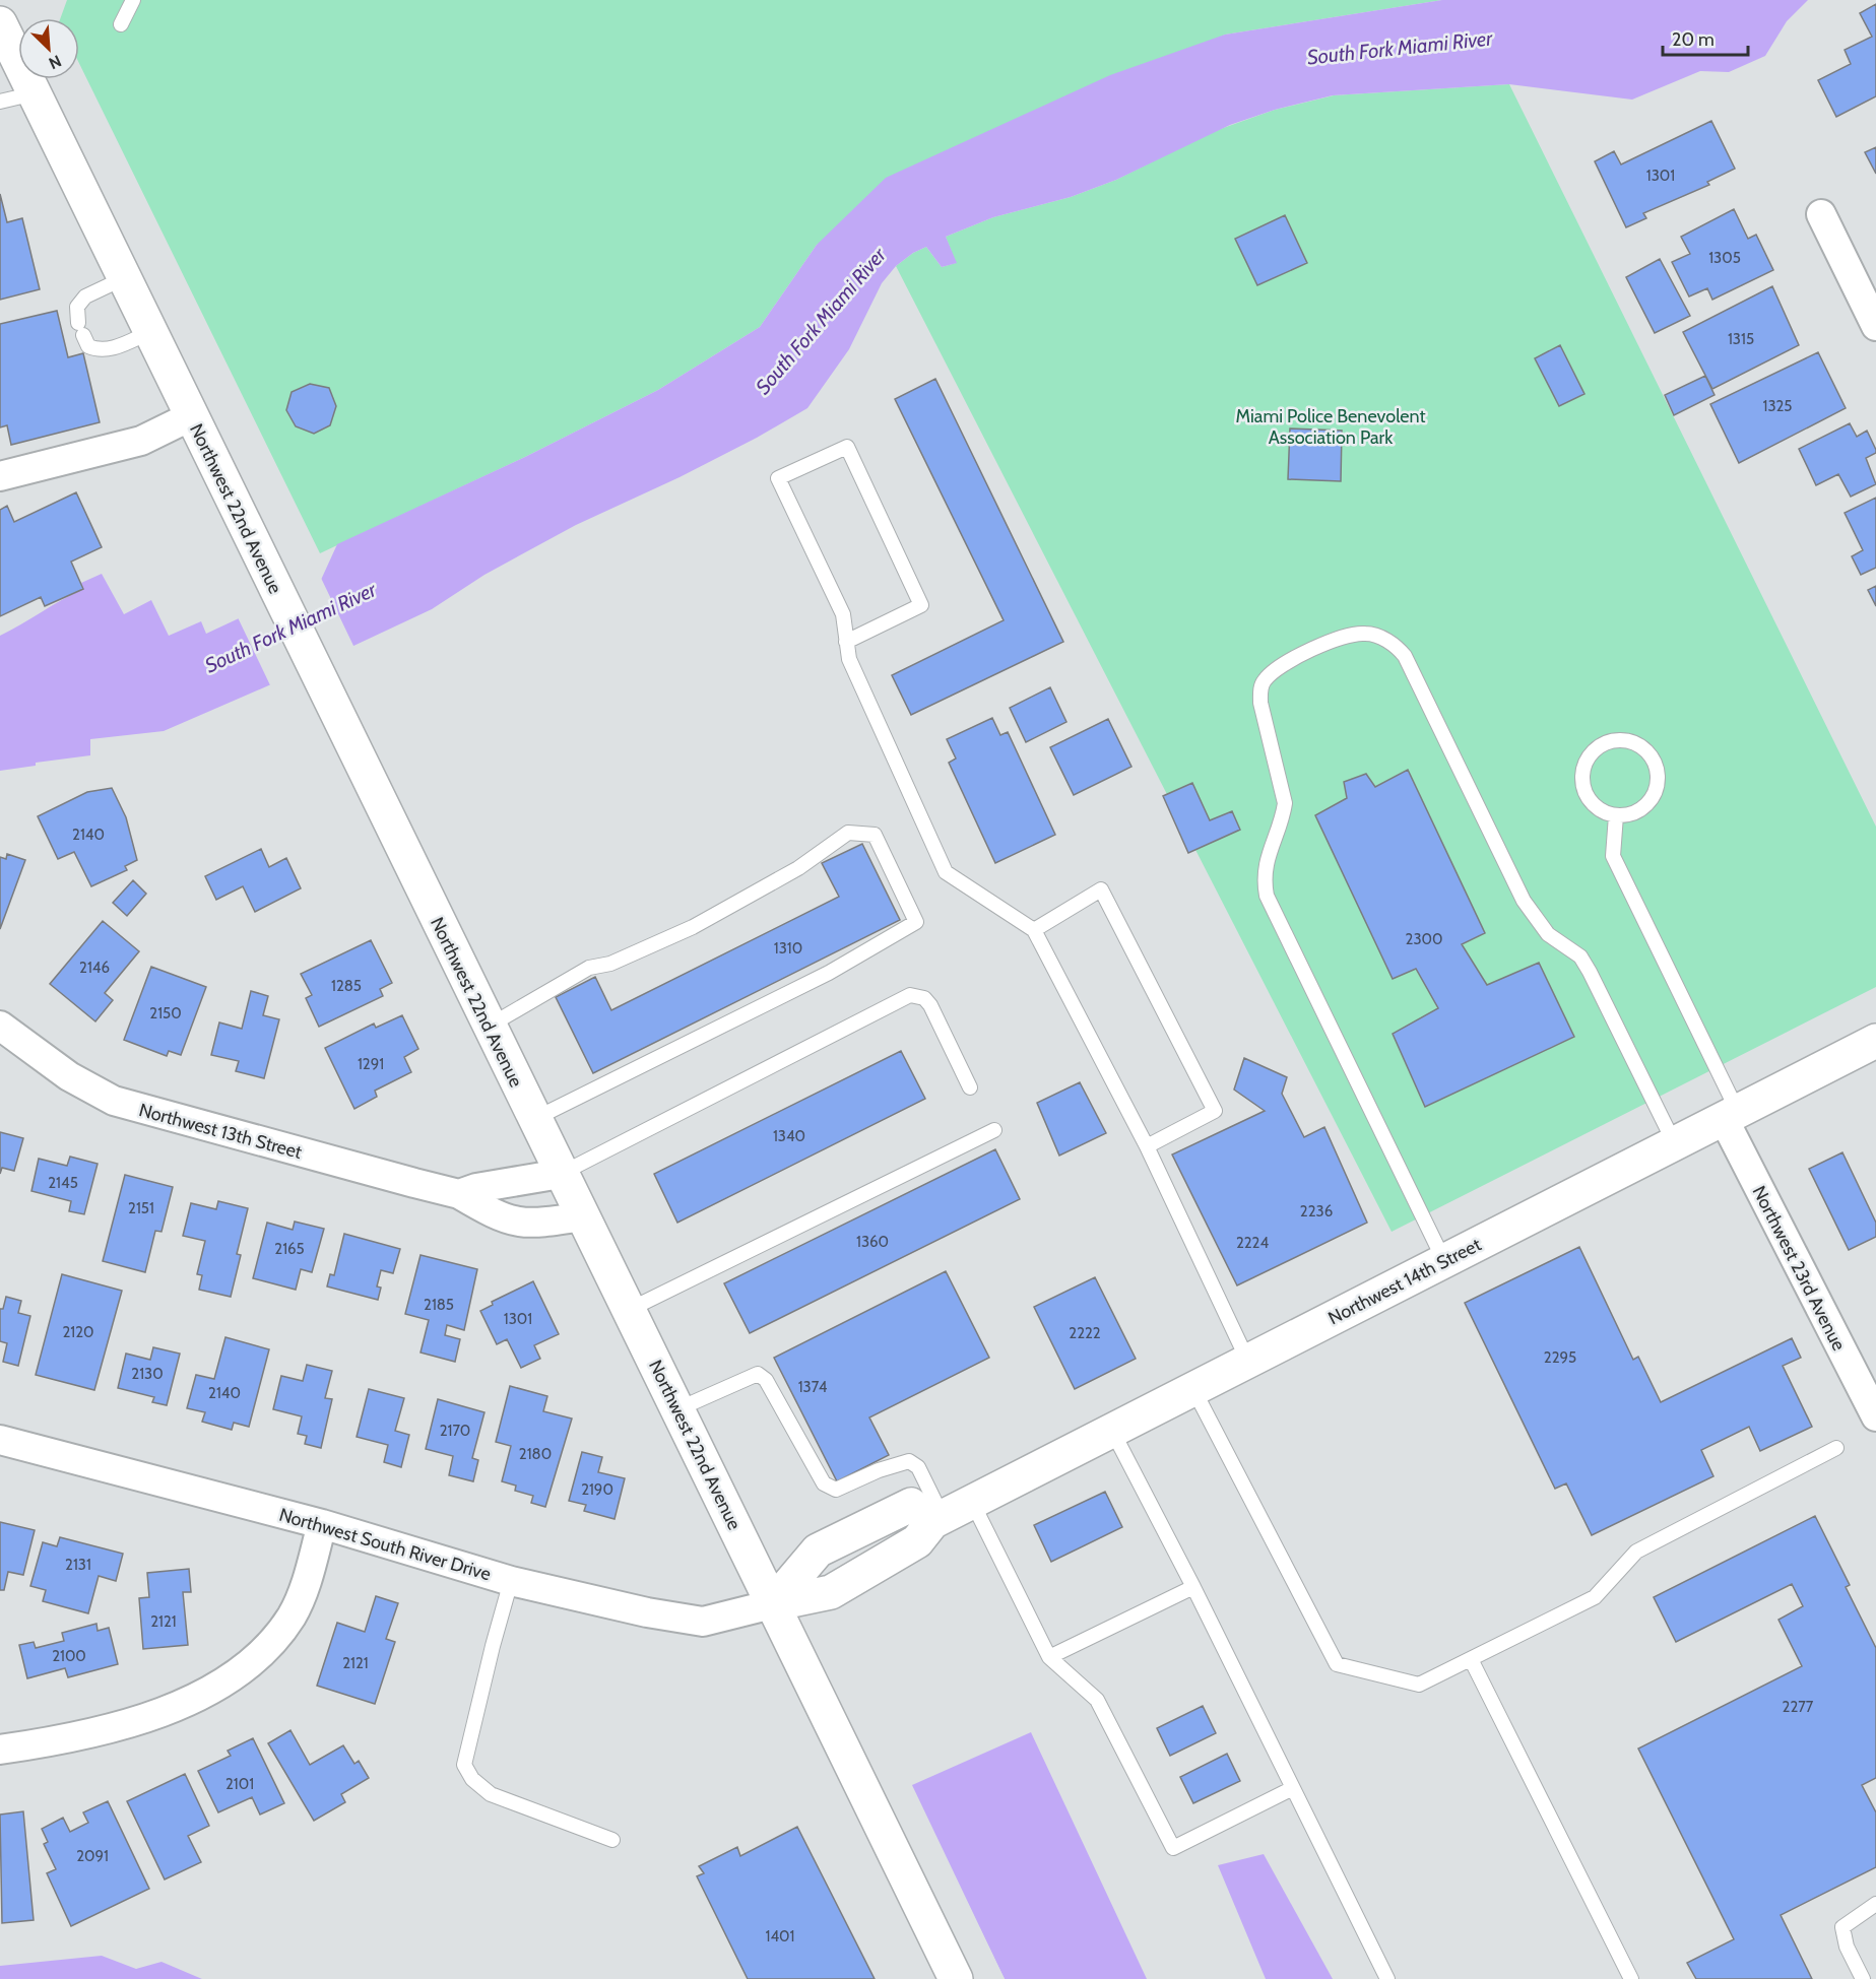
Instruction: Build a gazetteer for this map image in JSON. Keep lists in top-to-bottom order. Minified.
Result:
{"streets":{"main road":["Northwest 22nd Avenue","Northwest 14th Street"],"street":["Northwest 13th Street","Northwest 23rd Avenue","Northwest South River Drive"]},"crossings":[["Northwest 22nd Avenue","Northwest 13th Street"],["Northwest 22nd Avenue","Northwest South River Drive"],["Northwest 23rd Avenue","Northwest 14th Street"]],"water":["South Fork Miami River"],"parks":["Miami Police Benevolent Association Park"],"house_numbers":["1301","1305","1315","1325","2140","2300","1310","2146","1285","2150","1291","1340","2145","2151","2236","1360","2224","2165","2185","1301","2120","2222","2295","2130","1374","2140","2170","2180","2190","2131","2121","2100","2121","2277","2101","2091","1401"],"scale_bar":"20 m","north":"bottom right"}
